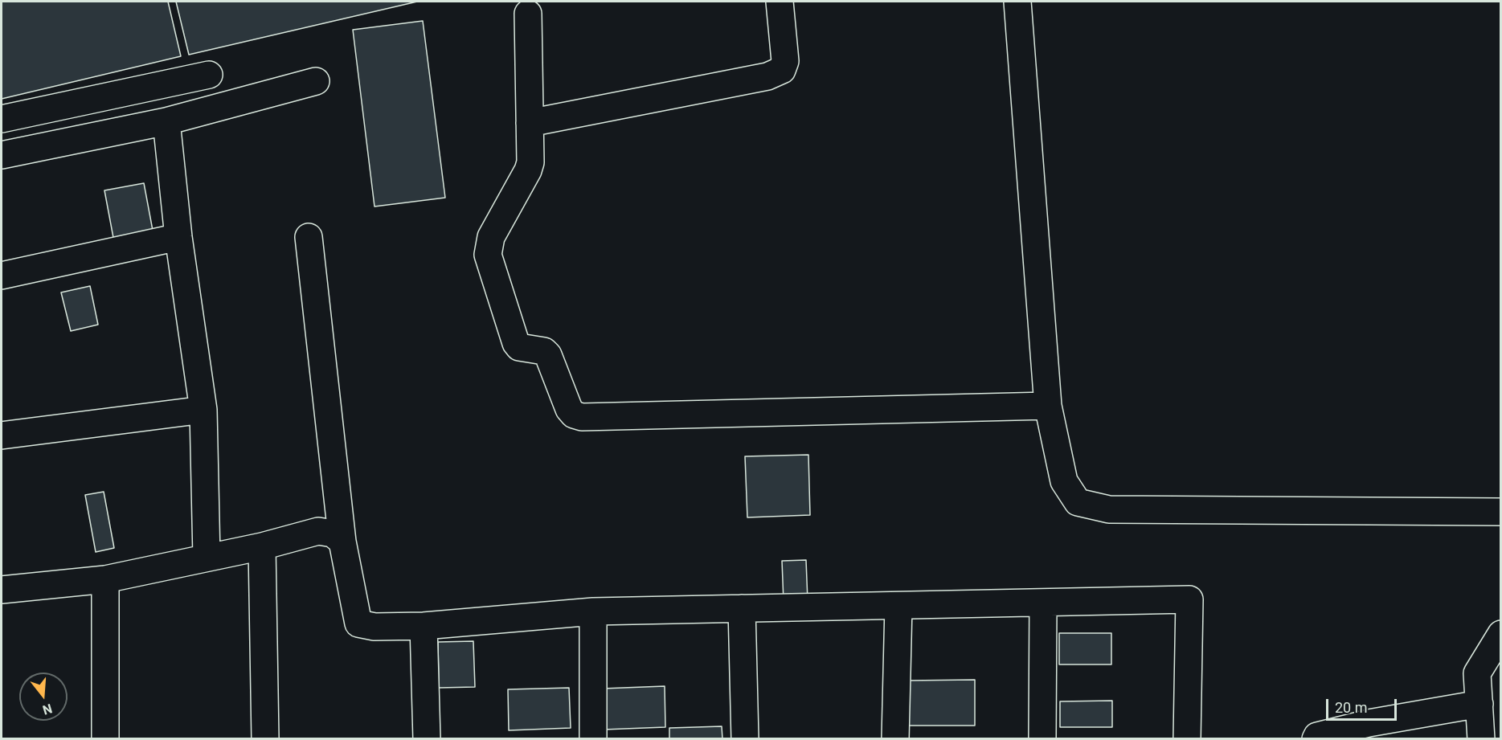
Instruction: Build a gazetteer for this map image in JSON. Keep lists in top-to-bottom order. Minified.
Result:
{"scale_bar":"20 m","north":"bottom"}
